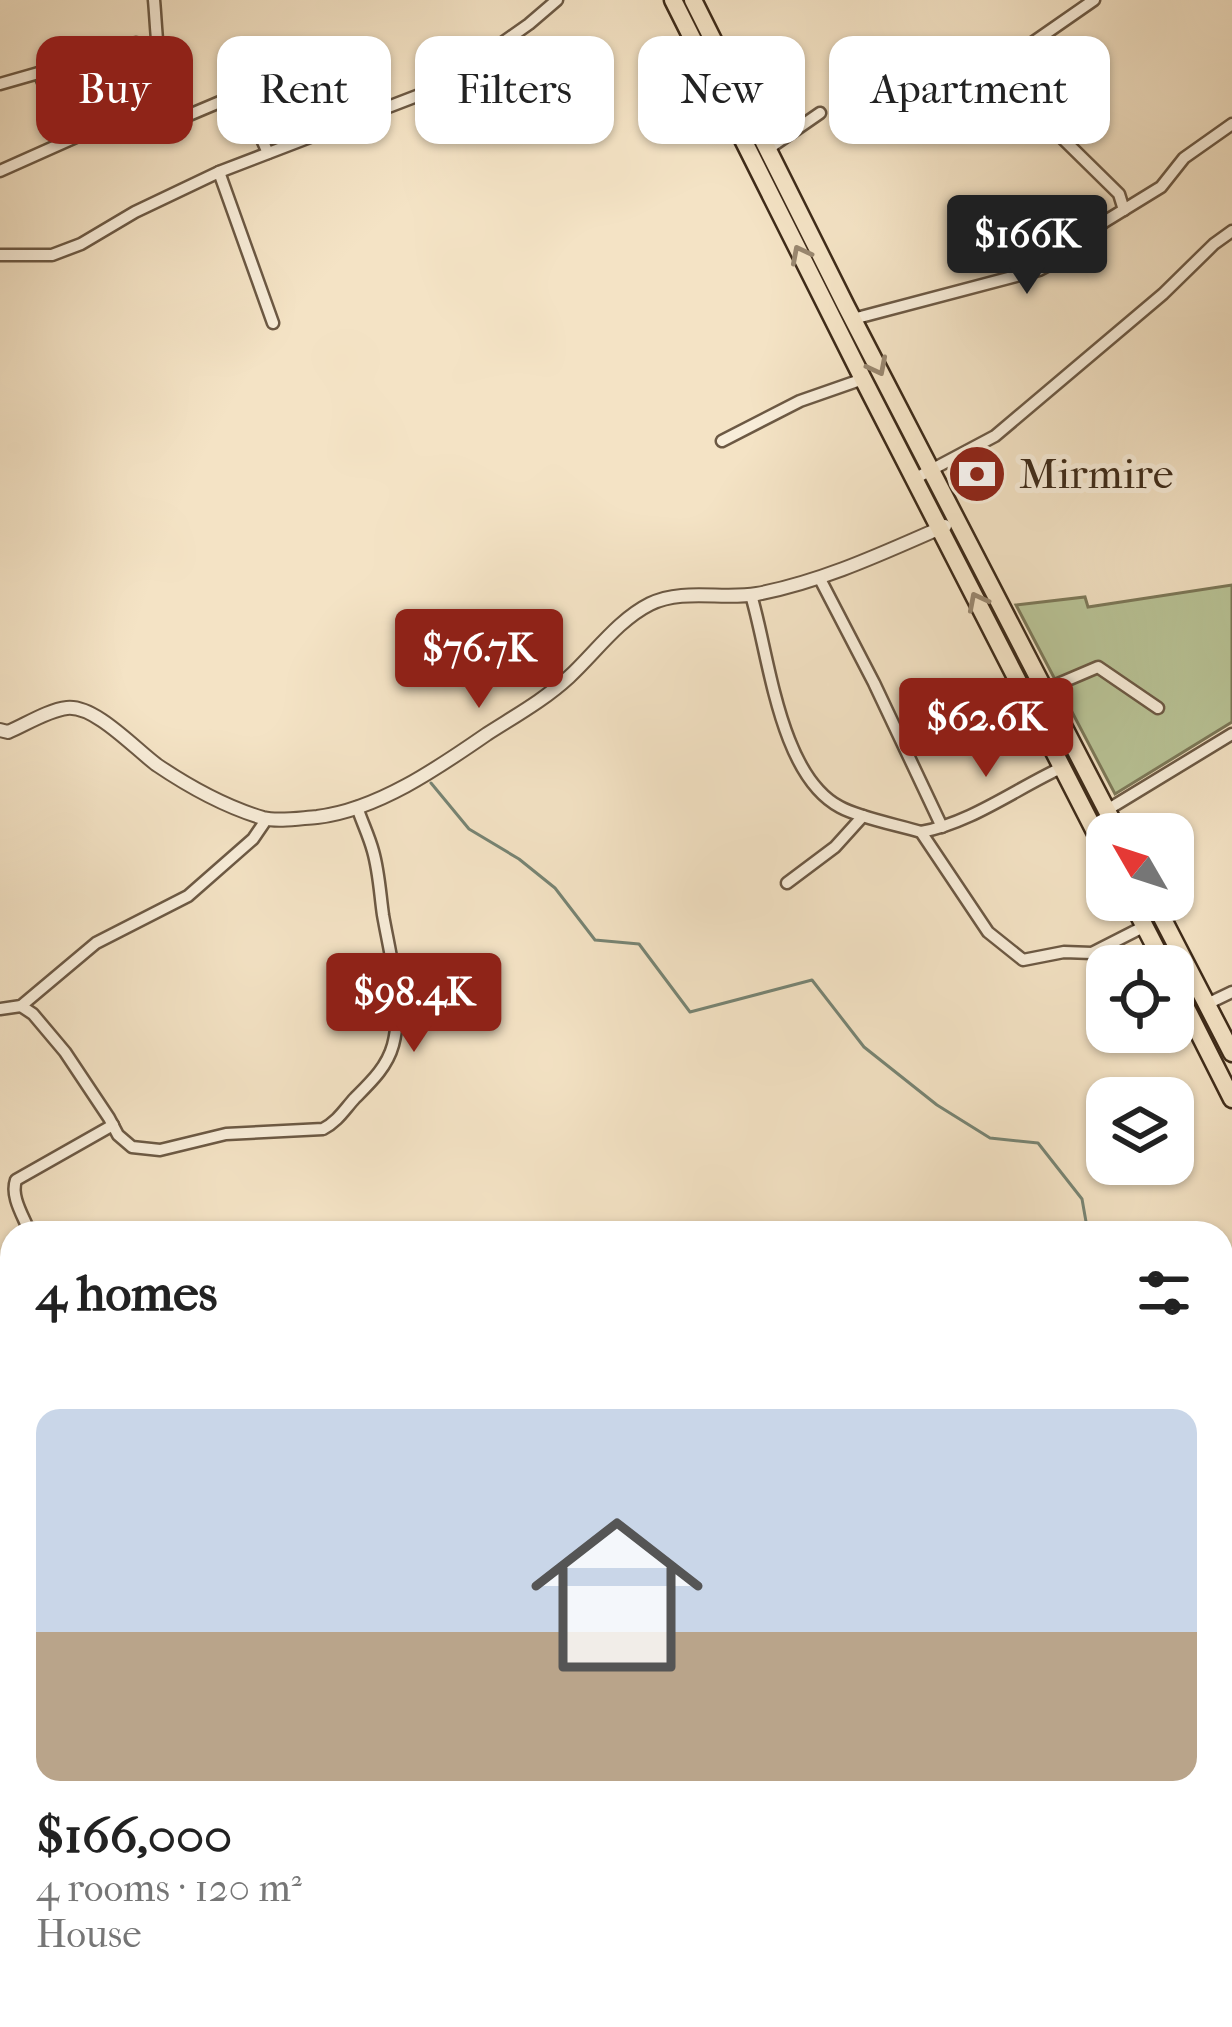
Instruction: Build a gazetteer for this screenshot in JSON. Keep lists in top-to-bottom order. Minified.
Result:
{"places":{"bank":["Mirmire"]},"north":"top left","page":{"chip":["Buy","Rent","Filters","New","Apartment"],"price":["$166K","$76.7K","$62.6K","$98.4K"],"heading":"4 homes","list":[{"name":"$166,000","note":"4 rooms · 120 m² · House"}]}}
